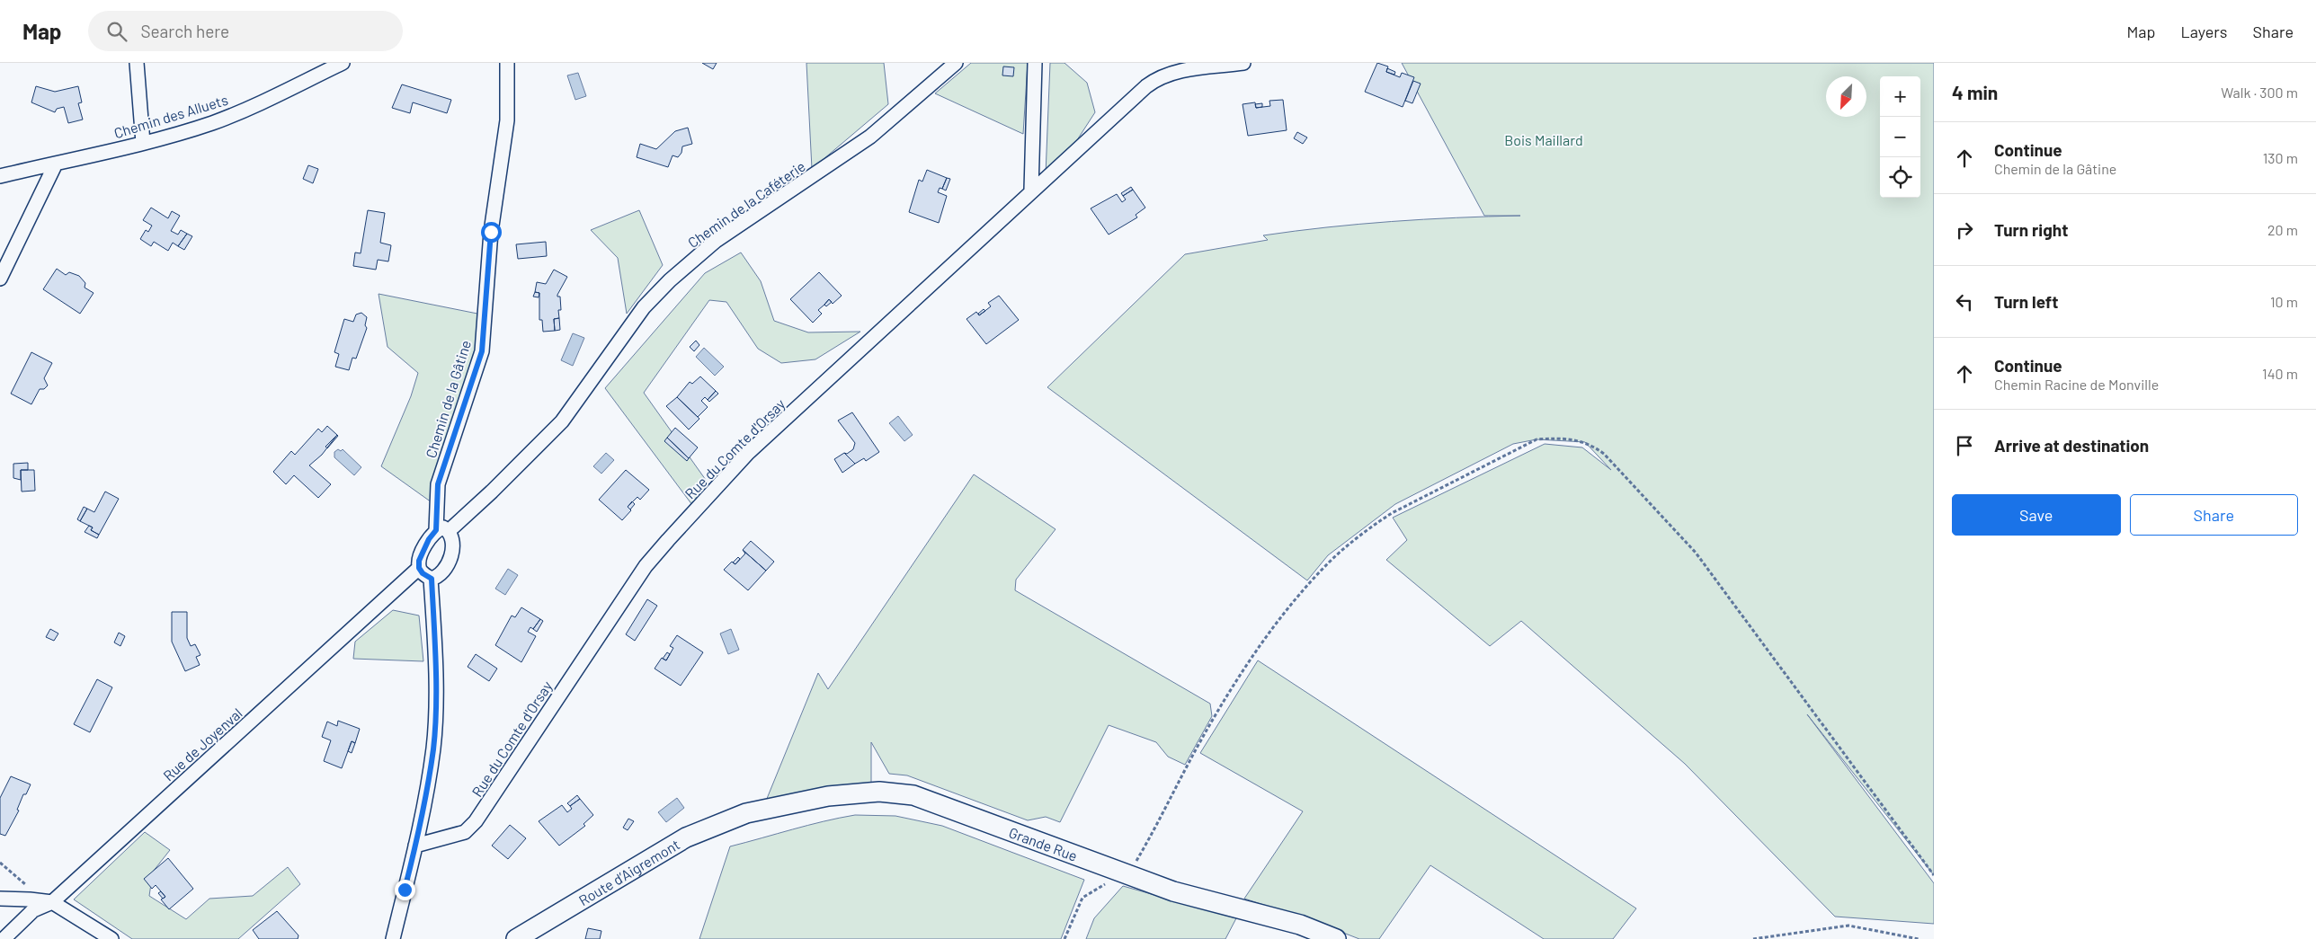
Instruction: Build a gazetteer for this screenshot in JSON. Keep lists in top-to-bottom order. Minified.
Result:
{"streets":{"street":["Chemin des Alluets","Chemin de la Caféterie","Chemin de la Gâtine","Rue du Comte d'Orsay","Rue de Joyenval","Grande Rue","Route d’Aigremont"]},"crossings":[["Chemin de la Caféterie","Chemin de la Gâtine"],["Grande Rue","Route d’Aigremont"]],"parks":["Bois Maillard"],"north":"bottom left","page":{"header":"Map","search":"Search here","nav":["Map","Layers","Share"],"heading":["4 min","Walk · 300 m"],"map_buttons":["+","−"],"list":[["Continue","Chemin de la Gâtine","130 m"],["Turn right","20 m"],["Turn left","10 m"],["Continue","Chemin Racine de Monville","140 m"],"Arrive at destination"],"buttons":["Save","Share"]}}
